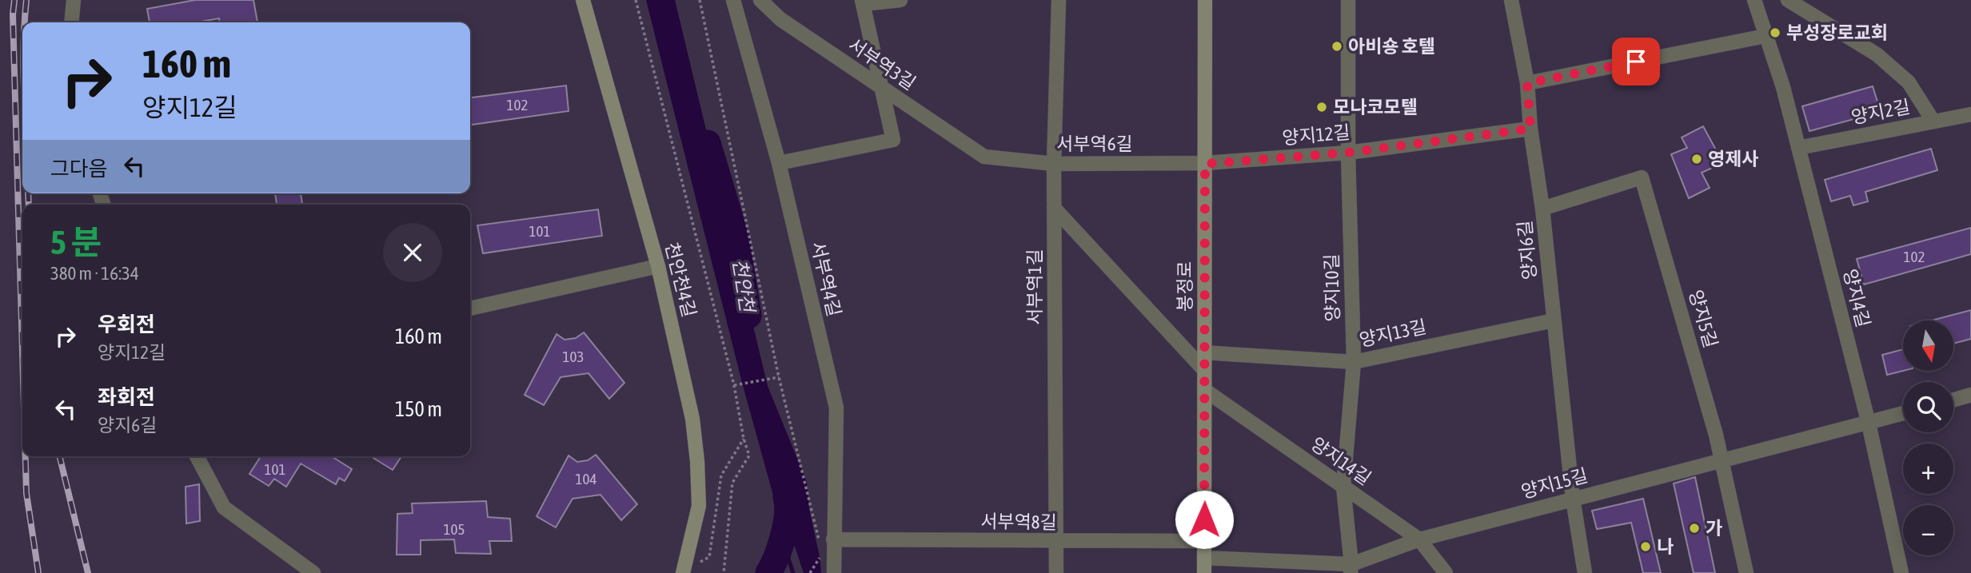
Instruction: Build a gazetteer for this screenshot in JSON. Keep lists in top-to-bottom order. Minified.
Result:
{"streets":{"street":["서부역3길","양지2길","양지12길","서부역6길","양지6길","서부역4길","천안천4길","봉정로","서부역1길","양지10길","양지4길","양지5길","양지13길","양지14길","양지15길","서부역8길"]},"crossings":[["서부역3길","서부역6길"],["양지2길","양지4길"],["양지12길","서부역6길"],["양지12길","양지6길"],["양지12길","봉정로"],["양지12길","양지10길"],["서부역6길","봉정로"],["서부역6길","서부역1길"],["양지6길","양지5길"],["양지6길","양지13길"],["양지6길","양지15길"],["서부역4길","서부역8길"],["봉정로","양지13길"],["봉정로","양지14길"],["봉정로","양지15길"],["봉정로","서부역8길"],["서부역1길","서부역8길"],["양지10길","양지13길"],["양지10길","양지14길"],["양지10길","양지15길"],["양지4길","양지15길"],["양지5길","양지15길"],["양지14길","양지15길"]],"water":["천안천"],"places":["부성장로교회","아비숑 호텔","모나코모텔","영제사","가","나"],"house_numbers":["102","101","102","103","101","104","105"],"north":"bottom","page":{"turn":["160 m","양지12길"],"then":"그다음","heading":["5 분","380 m · 16:34"],"list":[{"name":"우회전","note":"양지12길","value":"160 m"},{"name":"좌회전","note":"양지6길","value":"150 m"}],"map_buttons":["+","−"]}}
